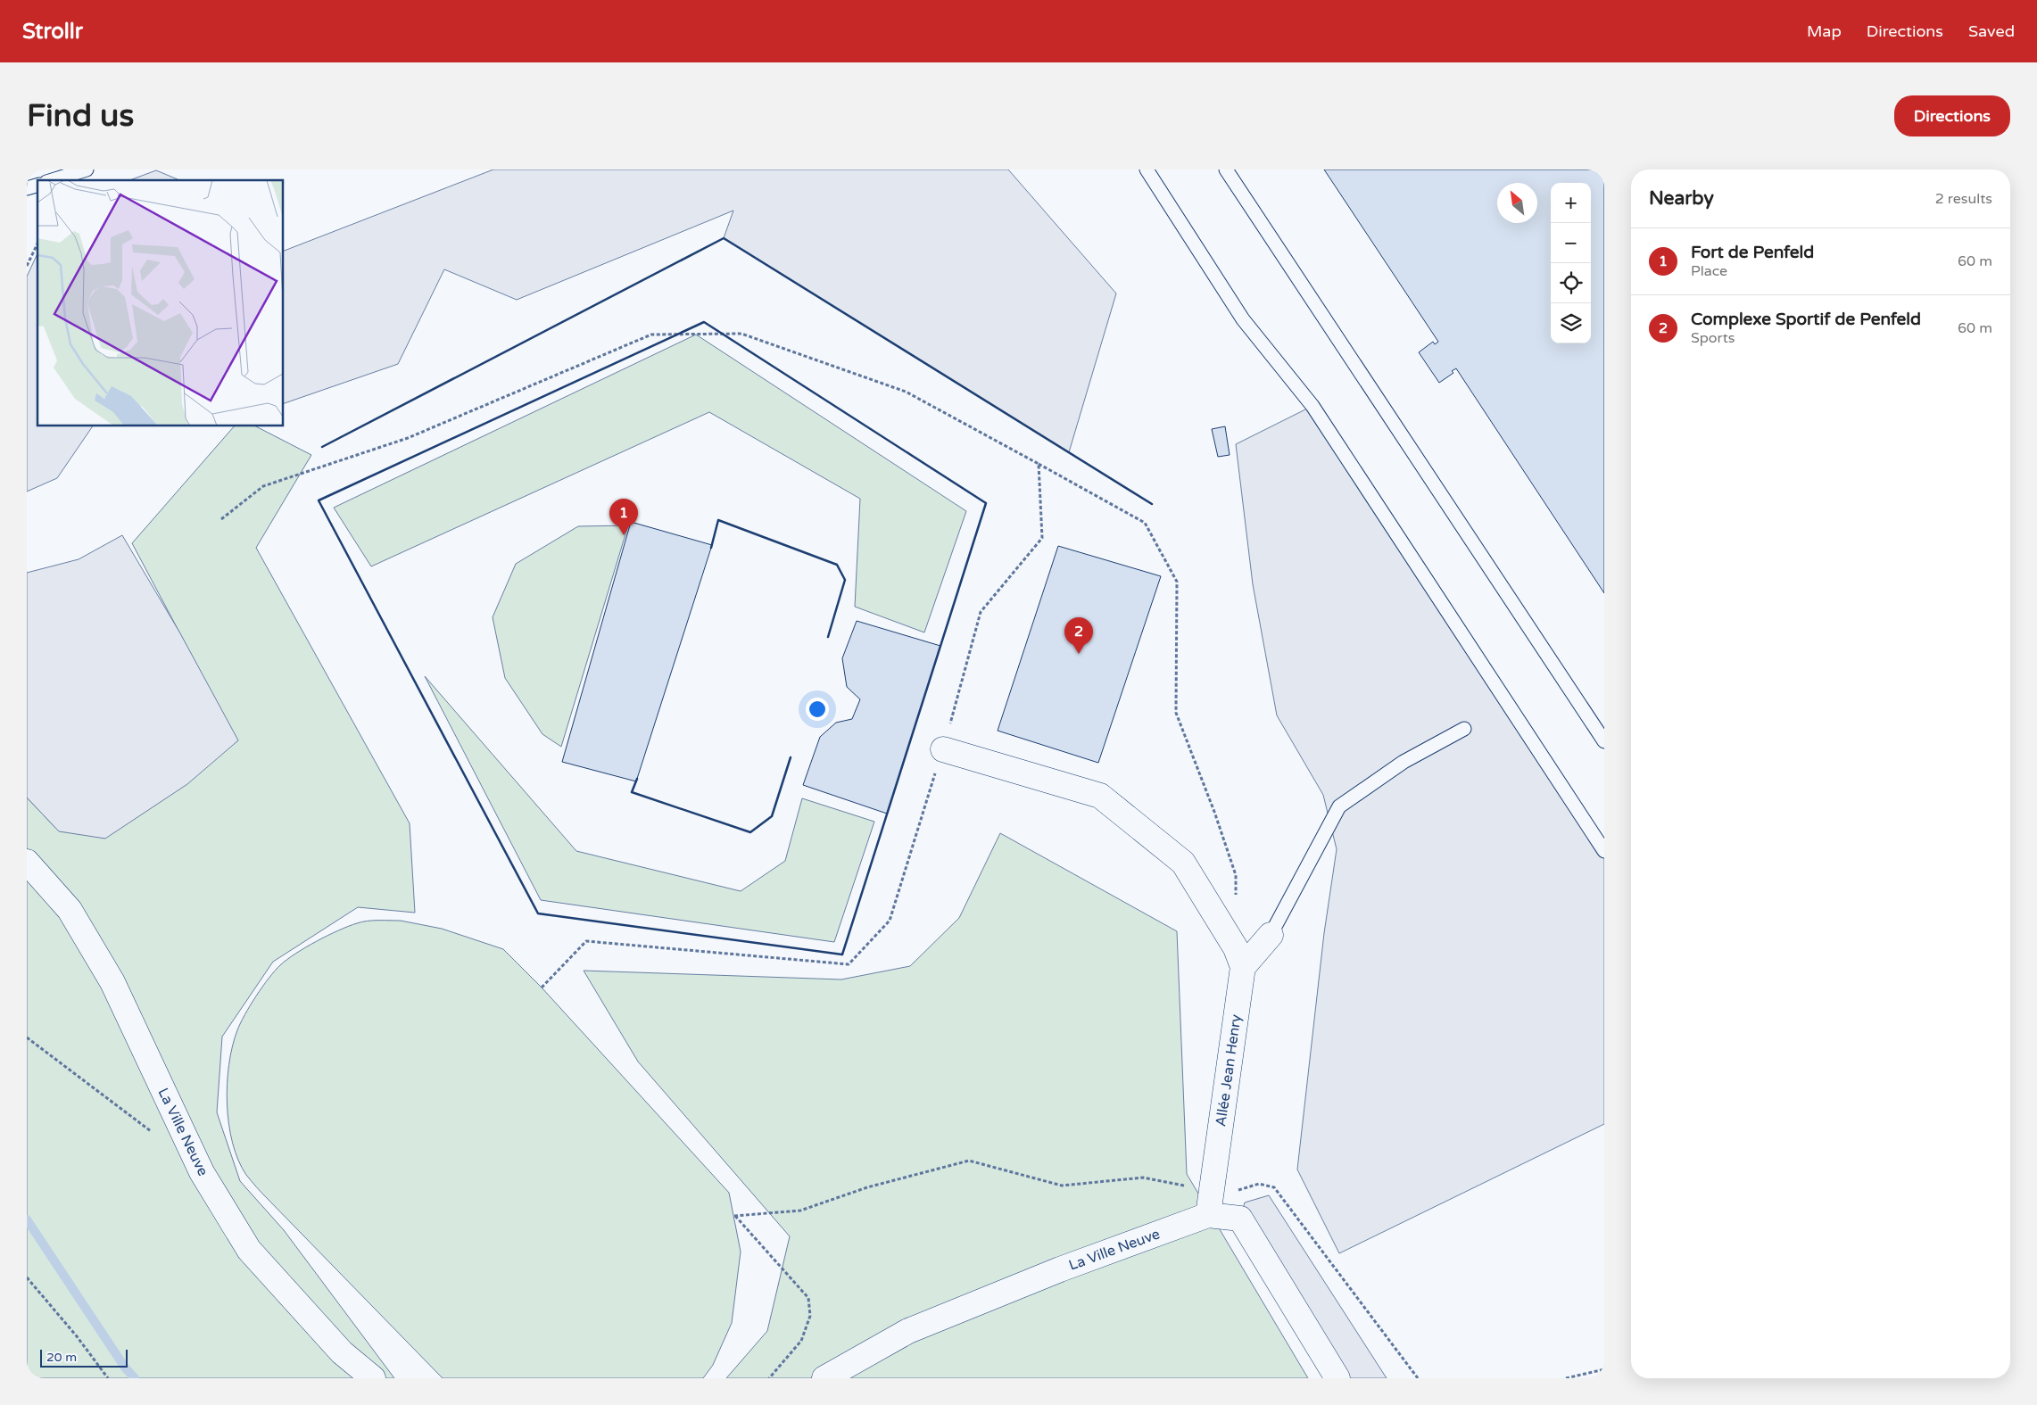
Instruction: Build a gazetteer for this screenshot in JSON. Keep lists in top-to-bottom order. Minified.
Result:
{"streets":{"street":["Allée Jean Henry","La Ville Neuve"]},"crossings":[["Allée Jean Henry","La Ville Neuve"]],"scale_bar":"20 m","north":"top left","page":{"header":"Strollr","nav":["Map","Directions","Saved"],"buttons":"Directions","title":"Find us","heading":["Nearby","2 results"],"map_buttons":["+","−"],"list":[{"mark":"1","name":"Fort de Penfeld","note":"Place","value":"60 m"},{"mark":"2","name":"Complexe Sportif de Penfeld","note":"Sports","value":"60 m"}],"pins":["1","2"],"scale":"20 m"}}
